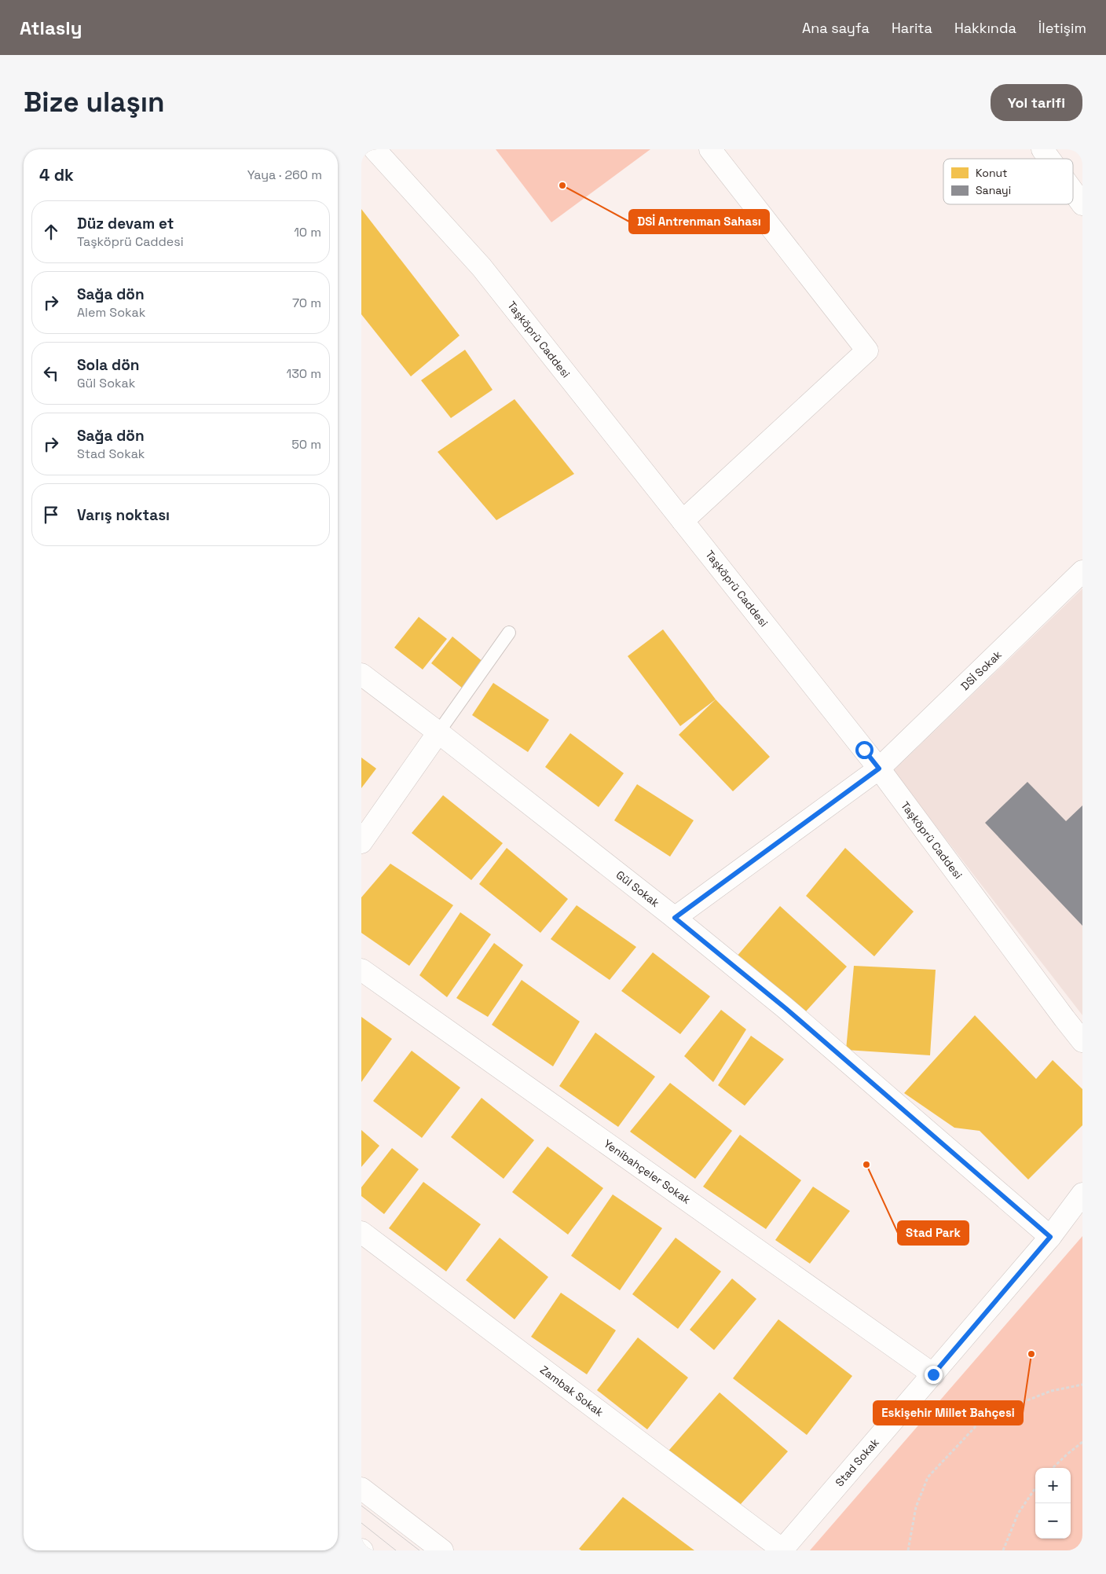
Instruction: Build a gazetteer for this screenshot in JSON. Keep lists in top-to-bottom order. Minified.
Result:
{"streets":{"street":["Taşköprü Caddesi","DSİ Sokak","Gül Sokak","Yenibahçeler Sokak","Zambak Sokak","Stad Sokak"]},"crossings":[["Taşköprü Caddesi","DSİ Sokak"],["DSİ Sokak","Gül Sokak"],["Gül Sokak","Stad Sokak"],["Yenibahçeler Sokak","Stad Sokak"],["Zambak Sokak","Stad Sokak"]],"places":["DSİ Antrenman Sahası","Stad Park","Eskişehir Millet Bahçesi"],"legend":["Konut","Sanayi"],"page":{"header":"Atlasly","nav":["Ana sayfa","Harita","Hakkında","İletişim"],"buttons":"Yol tarifi","title":"Bize ulaşın","heading":["4 dk","Yaya · 260 m"],"list":[["Düz devam et","Taşköprü Caddesi","10 m"],["Sağa dön","Alem Sokak","70 m"],["Sola dön","Gül Sokak","130 m"],["Sağa dön","Stad Sokak","50 m"],"Varış noktası"],"map_buttons":["+","−"]}}
